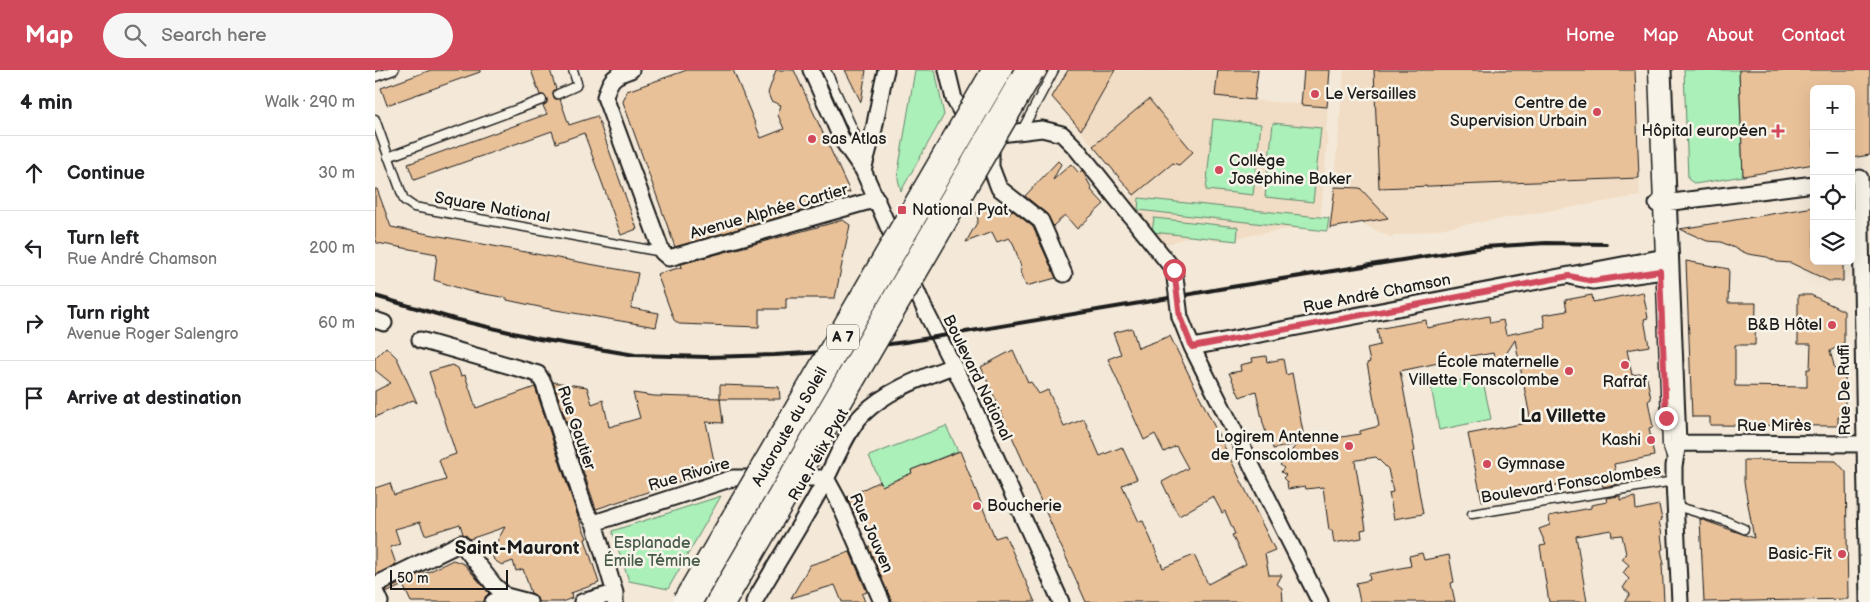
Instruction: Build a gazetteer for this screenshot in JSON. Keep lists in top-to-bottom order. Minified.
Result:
{"streets":{"highway":["A 7","Autoroute du Soleil"],"street":["Avenue Alphée Cartier","Rue André Chamson","Boulevard National","Rue De Ruffi","Rue Mirès","Rue Gautier","Rue Félix Pyat","Rue Rivoire","Rue Jouven"],"lane":["Square National","Boulevard Fonscolombes"]},"crossings":[["Square National","Avenue Alphée Cartier"],["Avenue Alphée Cartier","Boulevard National"],["Boulevard National","Rue Félix Pyat"],["Rue De Ruffi","Rue Mirès"],["Rue Gautier","Rue Rivoire"],["Rue Félix Pyat","Rue Rivoire"],["Rue Félix Pyat","Rue Jouven"],["Rue Rivoire","Rue Jouven"]],"districts":["La Villette","Saint-Mauront"],"parks":["Esplanade Émile Témine"],"places":{"other":["Le Versailles","Centre de Supervision Urbain","sas Atlas","Collège Joséphine Baker","B&B Hôtel","Rafraf","École maternelle Villette Fonscolombe","Kashi","Logirem Antenne de Fonscolombes","Gymnase","Boucherie","Basic-Fit"],"health":["Hôpital européen"],"transit":["National Pyat"]},"scale_bar":"50 m","page":{"header":"Map","search":"Search here","nav":["Home","Map","About","Contact"],"heading":["4 min","Walk · 290 m"],"map_buttons":["+","−"],"list":[["Continue","30 m"],["Turn left","Rue André Chamson","200 m"],["Turn right","Avenue Roger Salengro","60 m"],"Arrive at destination"],"scale":"50 m"}}
